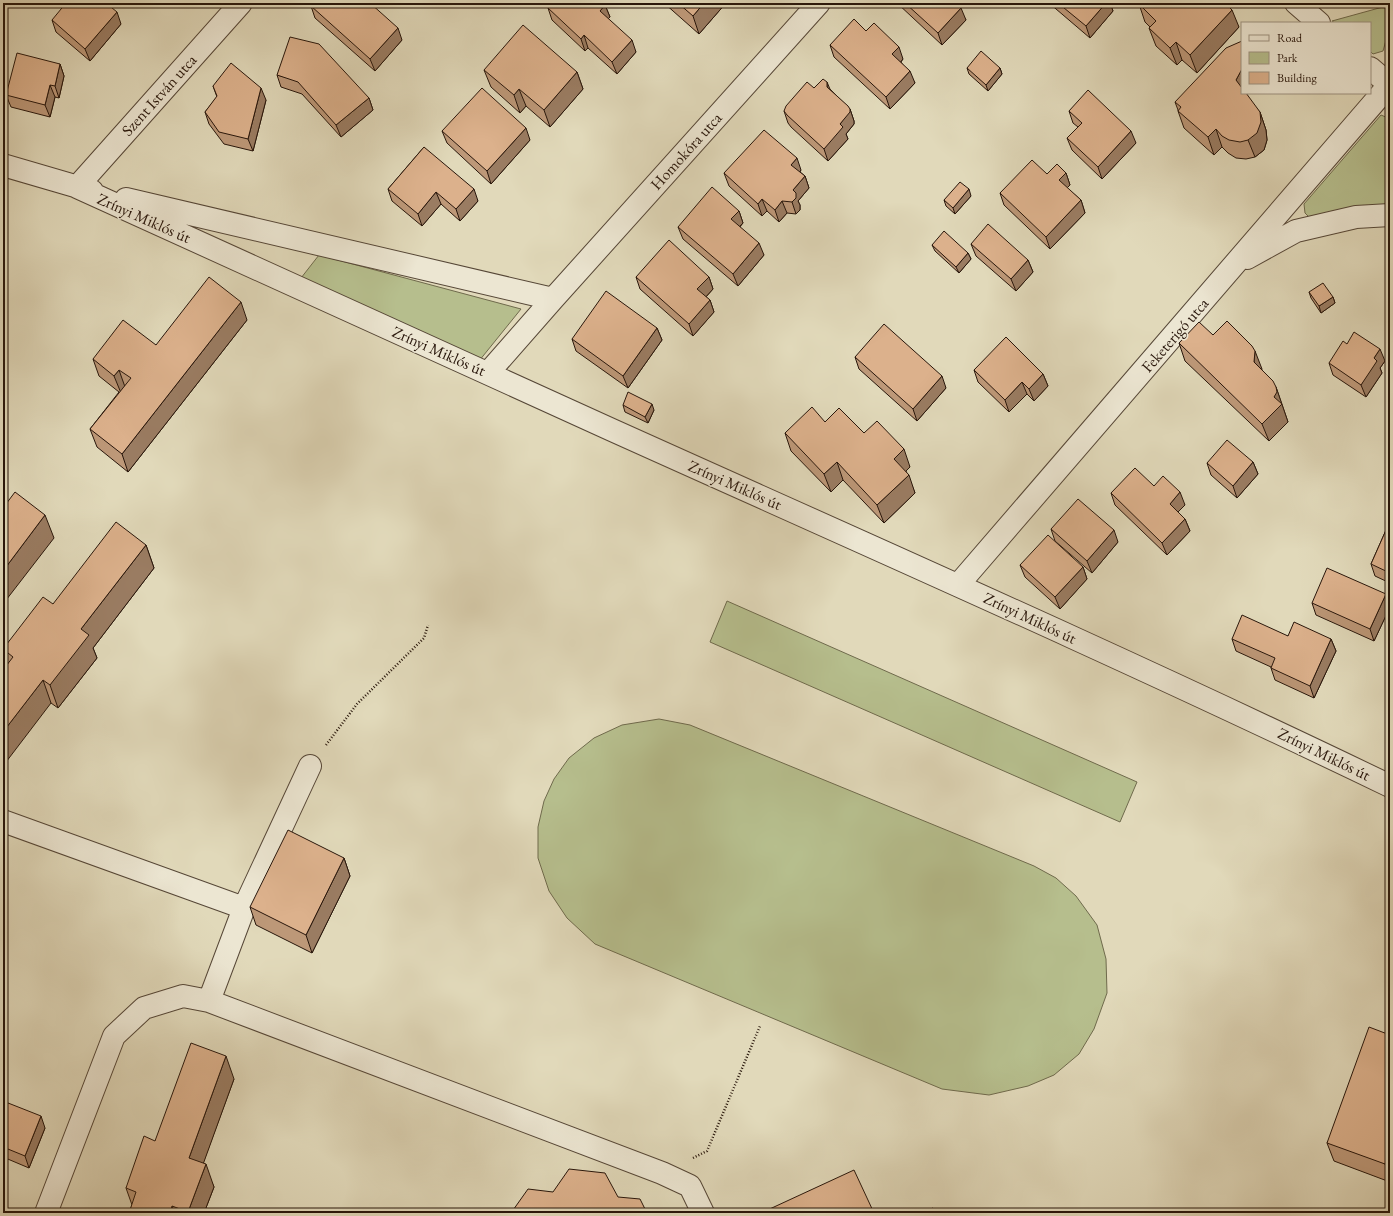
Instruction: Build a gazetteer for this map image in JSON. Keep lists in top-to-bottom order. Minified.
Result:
{"streets":{"street":["Szent István utca","Homokóra utca","Zrínyi Miklós út","Feketerigó utca"]},"crossings":[["Szent István utca","Zrínyi Miklós út"],["Homokóra utca","Zrínyi Miklós út"],["Zrínyi Miklós út","Feketerigó utca"]],"legend":["Road","Park","Building"]}
